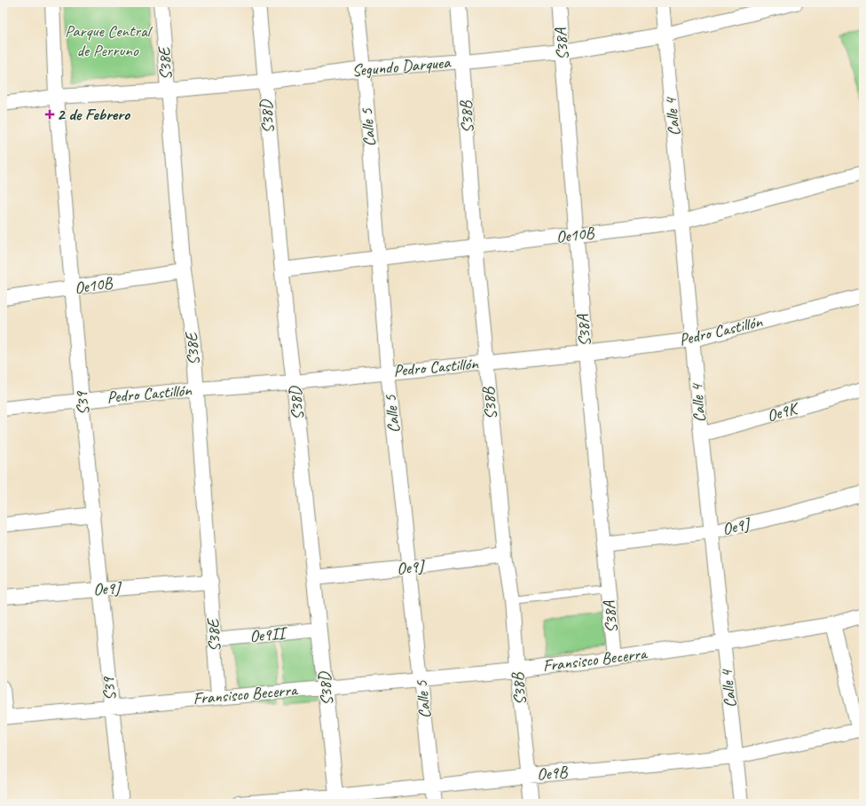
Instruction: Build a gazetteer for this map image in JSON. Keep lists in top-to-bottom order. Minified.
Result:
{"streets":{"street":["S38A","S38E","Segundo Darquea","S38D","S38B","Calle 4","Calle 5","Oe10B","Pedro Castillón","S39","Oe9K","Oe9J","Oe9II","Fransisco Becerra","Oe9B"]},"crossings":[["S38A","Segundo Darquea"],["S38A","Oe10B"],["S38A","Pedro Castillón"],["S38A","Oe9J"],["S38A","Fransisco Becerra"],["S38E","Segundo Darquea"],["S38E","Oe10B"],["S38E","Pedro Castillón"],["S38E","Oe9J"],["S38E","Oe9II"],["S38E","Fransisco Becerra"],["Segundo Darquea","S38D"],["Segundo Darquea","S38B"],["Segundo Darquea","Calle 4"],["Segundo Darquea","Calle 5"],["Segundo Darquea","S39"],["S38D","Oe10B"],["S38D","Pedro Castillón"],["S38D","Oe9J"],["S38D","Oe9II"],["S38D","Fransisco Becerra"],["S38D","Oe9B"],["S38B","Oe10B"],["S38B","Pedro Castillón"],["S38B","Oe9J"],["S38B","Fransisco Becerra"],["S38B","Oe9B"],["Calle 4","Oe10B"],["Calle 4","Pedro Castillón"],["Calle 4","Oe9K"],["Calle 4","Oe9J"],["Calle 4","Fransisco Becerra"],["Calle 4","Oe9B"],["Calle 5","Oe10B"],["Calle 5","Pedro Castillón"],["Calle 5","Oe9J"],["Calle 5","Fransisco Becerra"],["Calle 5","Oe9B"],["Oe10B","S39"],["Pedro Castillón","S39"],["S39","Oe9J"],["S39","Fransisco Becerra"]],"parks":["Parque Central de Perruno"],"places":{"health":["2 de Febrero"]}}
